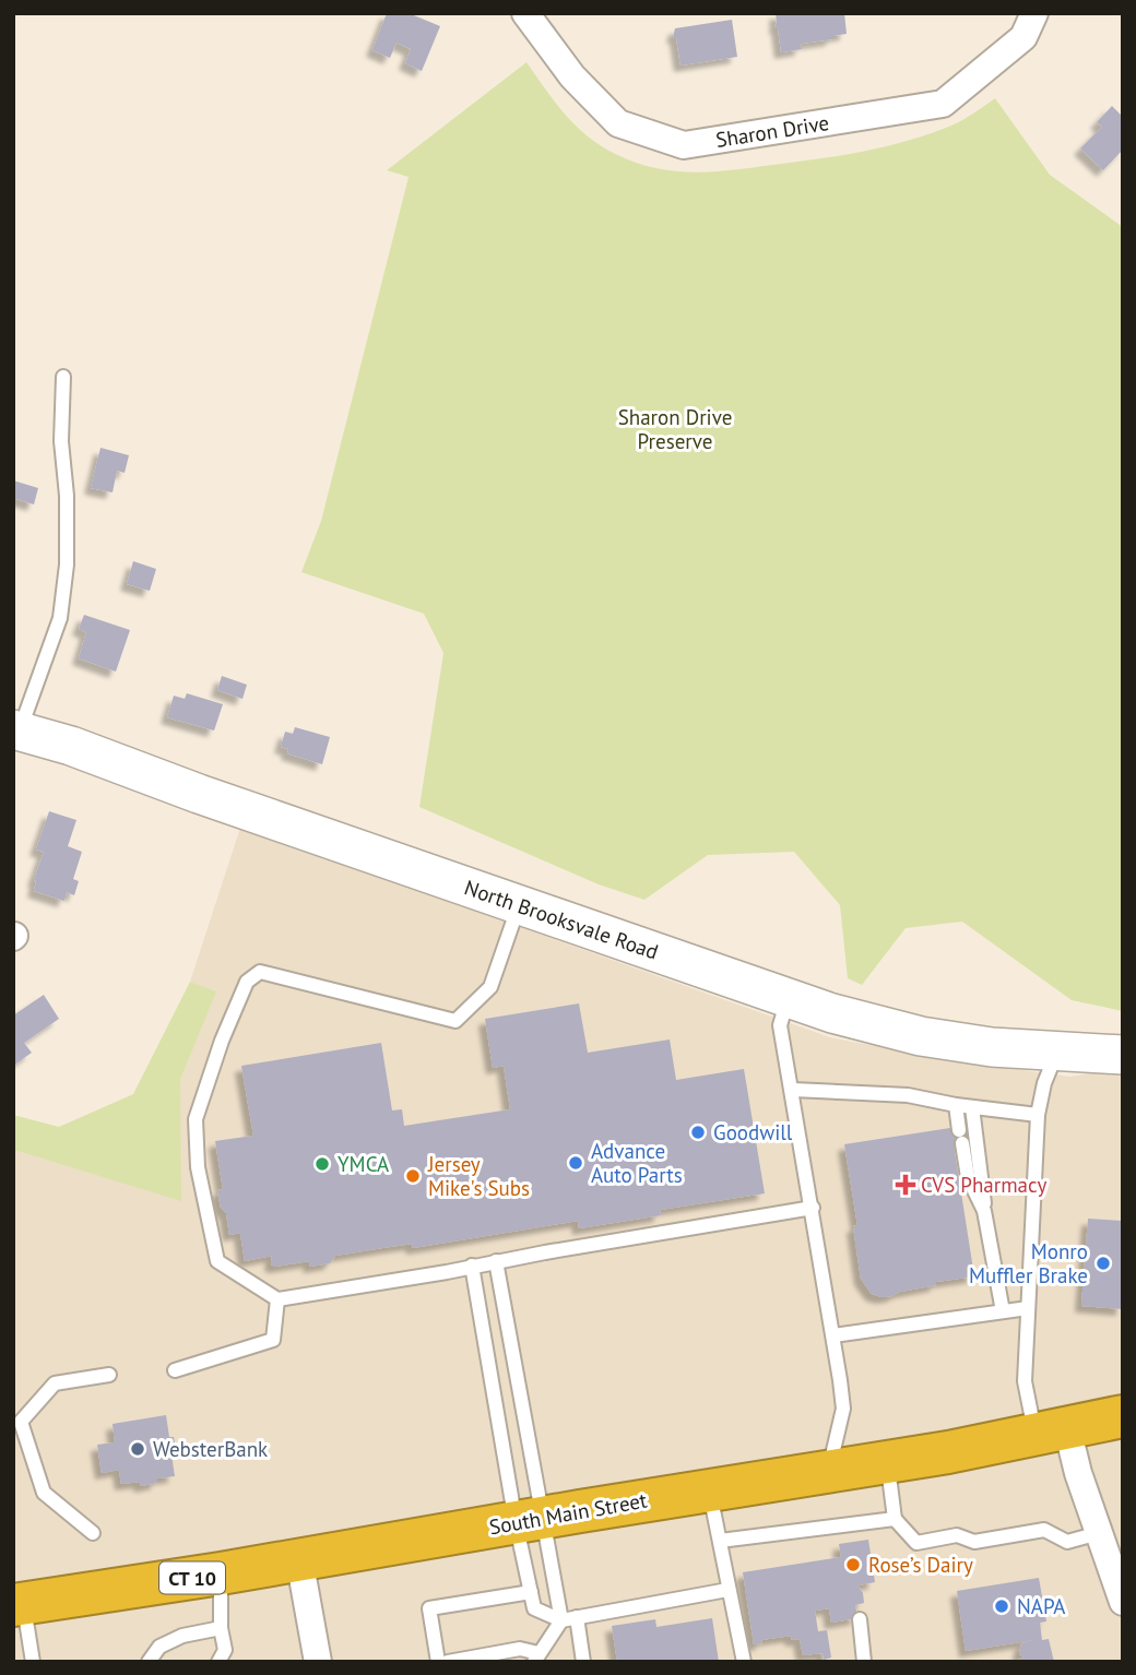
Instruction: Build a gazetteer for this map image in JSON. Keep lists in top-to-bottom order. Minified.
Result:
{"streets":{"highway":["South Main Street","CT 10"],"main road":["North Brooksvale Road"],"street":["Sharon Drive"]},"parks":["Sharon Drive Preserve"],"places":{"other":["Goodwill","Advance Auto Parts","YMCA","Jersey Mike's Subs","Monro Muffler Brake","WebsterBank","Rose’s Dairy","NAPA"],"health":["CVS Pharmacy"]}}
